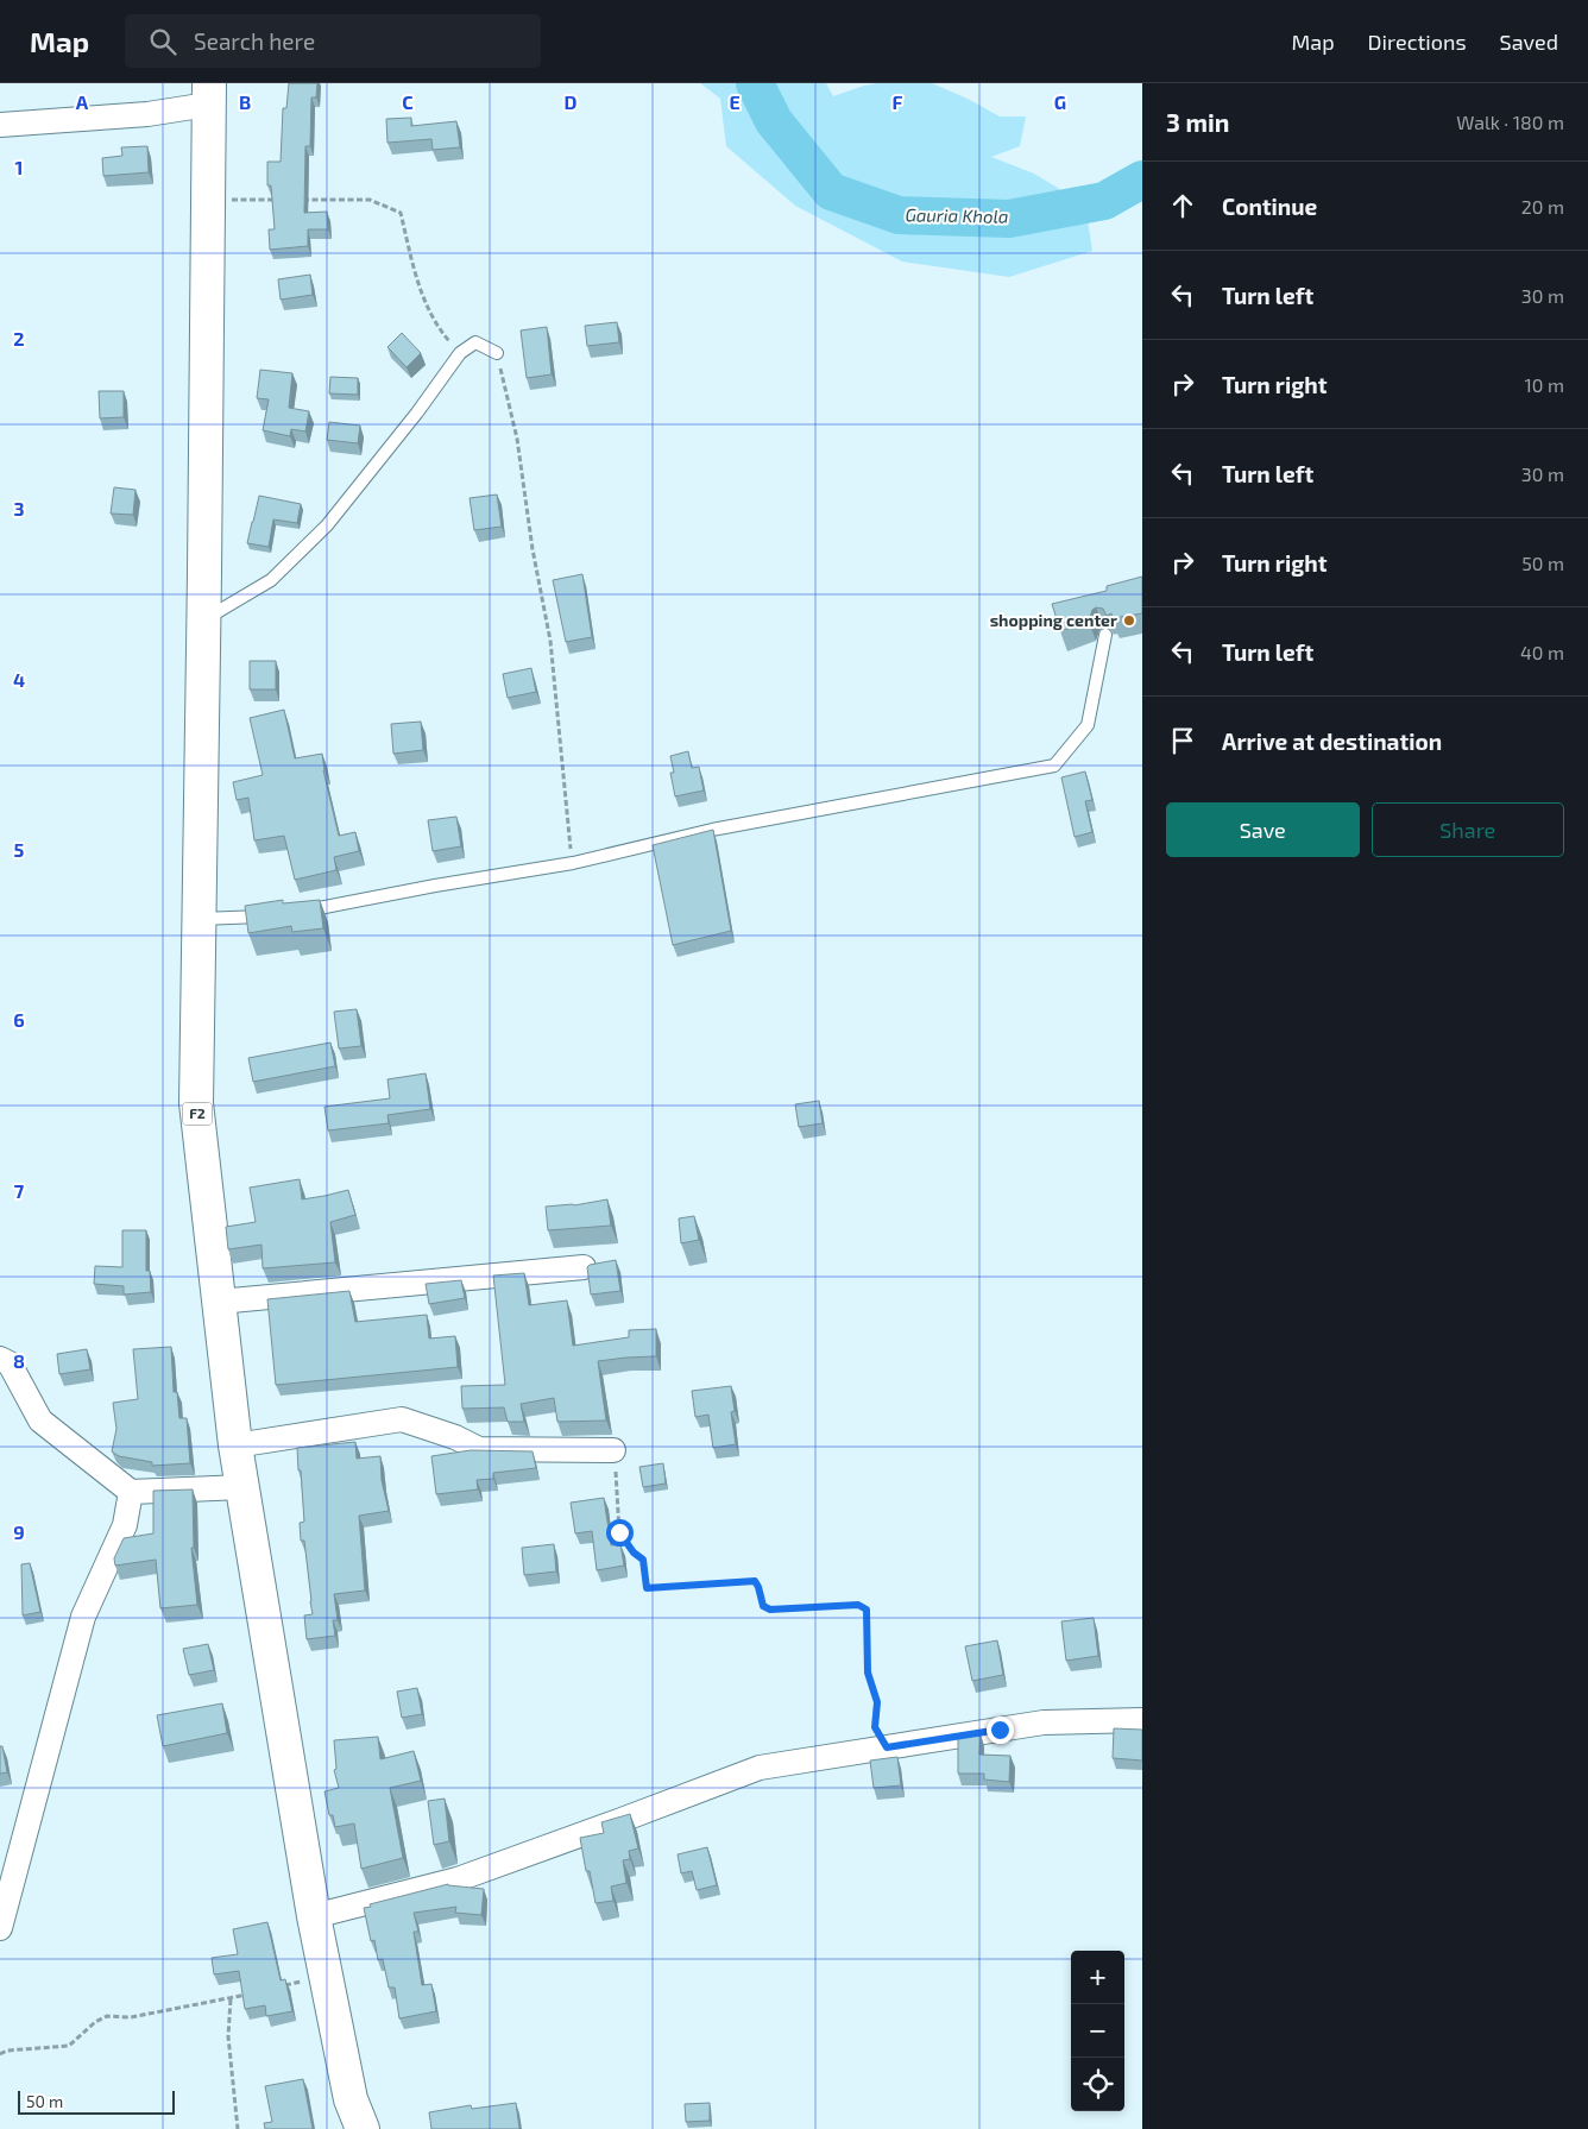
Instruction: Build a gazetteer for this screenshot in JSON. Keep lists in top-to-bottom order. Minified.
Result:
{"streets":{"main road":["F2"]},"water":["Gauria Khola"],"places":["shopping center"],"scale_bar":"50 m","page":{"header":"Map","search":"Search here","nav":["Map","Directions","Saved"],"heading":["3 min","Walk · 180 m"],"list":[["Continue","20 m"],["Turn left","30 m"],["Turn right","10 m"],["Turn left","30 m"],["Turn right","50 m"],["Turn left","40 m"],"Arrive at destination"],"buttons":["Save","Share"],"map_buttons":["+","−"],"scale":"50 m"},"grid":{"columns":["A","B","C","D","E","F","G"],"rows":["1","2","3","4","5","6","7","8","9"]}}
